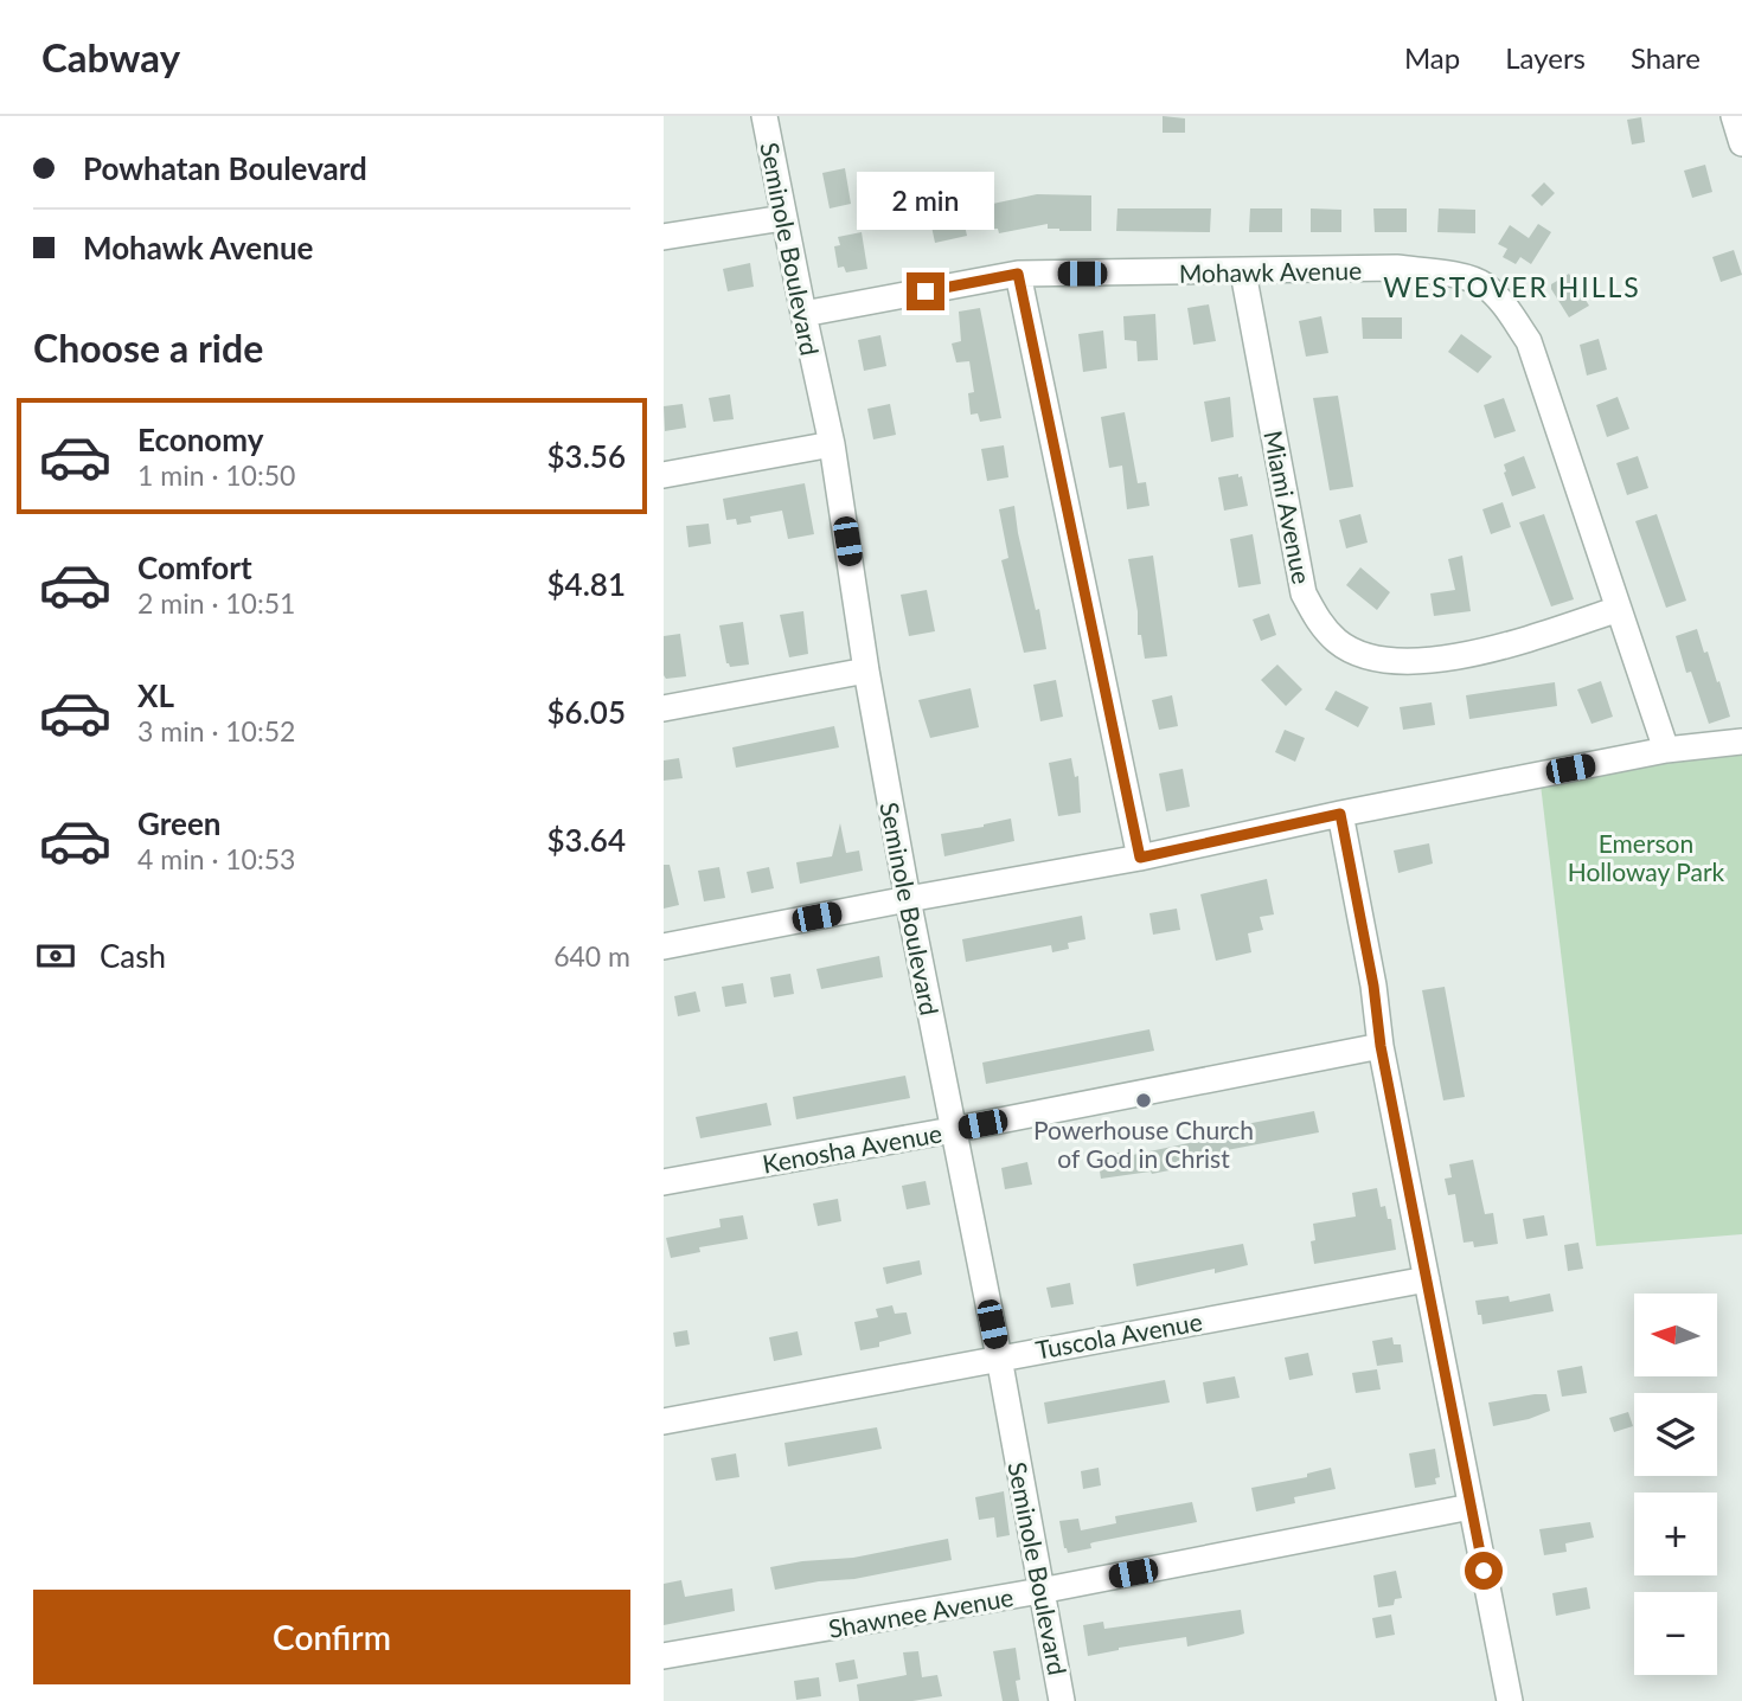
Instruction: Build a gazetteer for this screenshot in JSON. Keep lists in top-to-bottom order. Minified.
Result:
{"streets":{"street":["Seminole Boulevard","Mohawk Avenue","Miami Avenue","Kenosha Avenue","Tuscola Avenue","Shawnee Avenue"]},"crossings":[["Seminole Boulevard","Mohawk Avenue"],["Seminole Boulevard","Kenosha Avenue"],["Seminole Boulevard","Tuscola Avenue"],["Seminole Boulevard","Shawnee Avenue"],["Mohawk Avenue","Miami Avenue"]],"districts":["WESTOVER HILLS"],"parks":["Emerson Holloway Park"],"places":["Powerhouse Church of God in Christ"],"north":"left","page":{"header":"Cabway","nav":["Map","Layers","Share"],"banner":["Powhatan Boulevard","Mohawk Avenue"],"bubble":"2 min","heading":"Choose a ride","list":[{"name":"Economy","note":"1 min · 10:50","value":"$3.56"},{"name":"Comfort","note":"2 min · 10:51","value":"$4.81"},{"name":"XL","note":"3 min · 10:52","value":"$6.05"},{"name":"Green","note":"4 min · 10:53","value":"$3.64"}],"pay":["Cash","640 m"],"map_buttons":["+","−"],"buttons":"Confirm"}}
